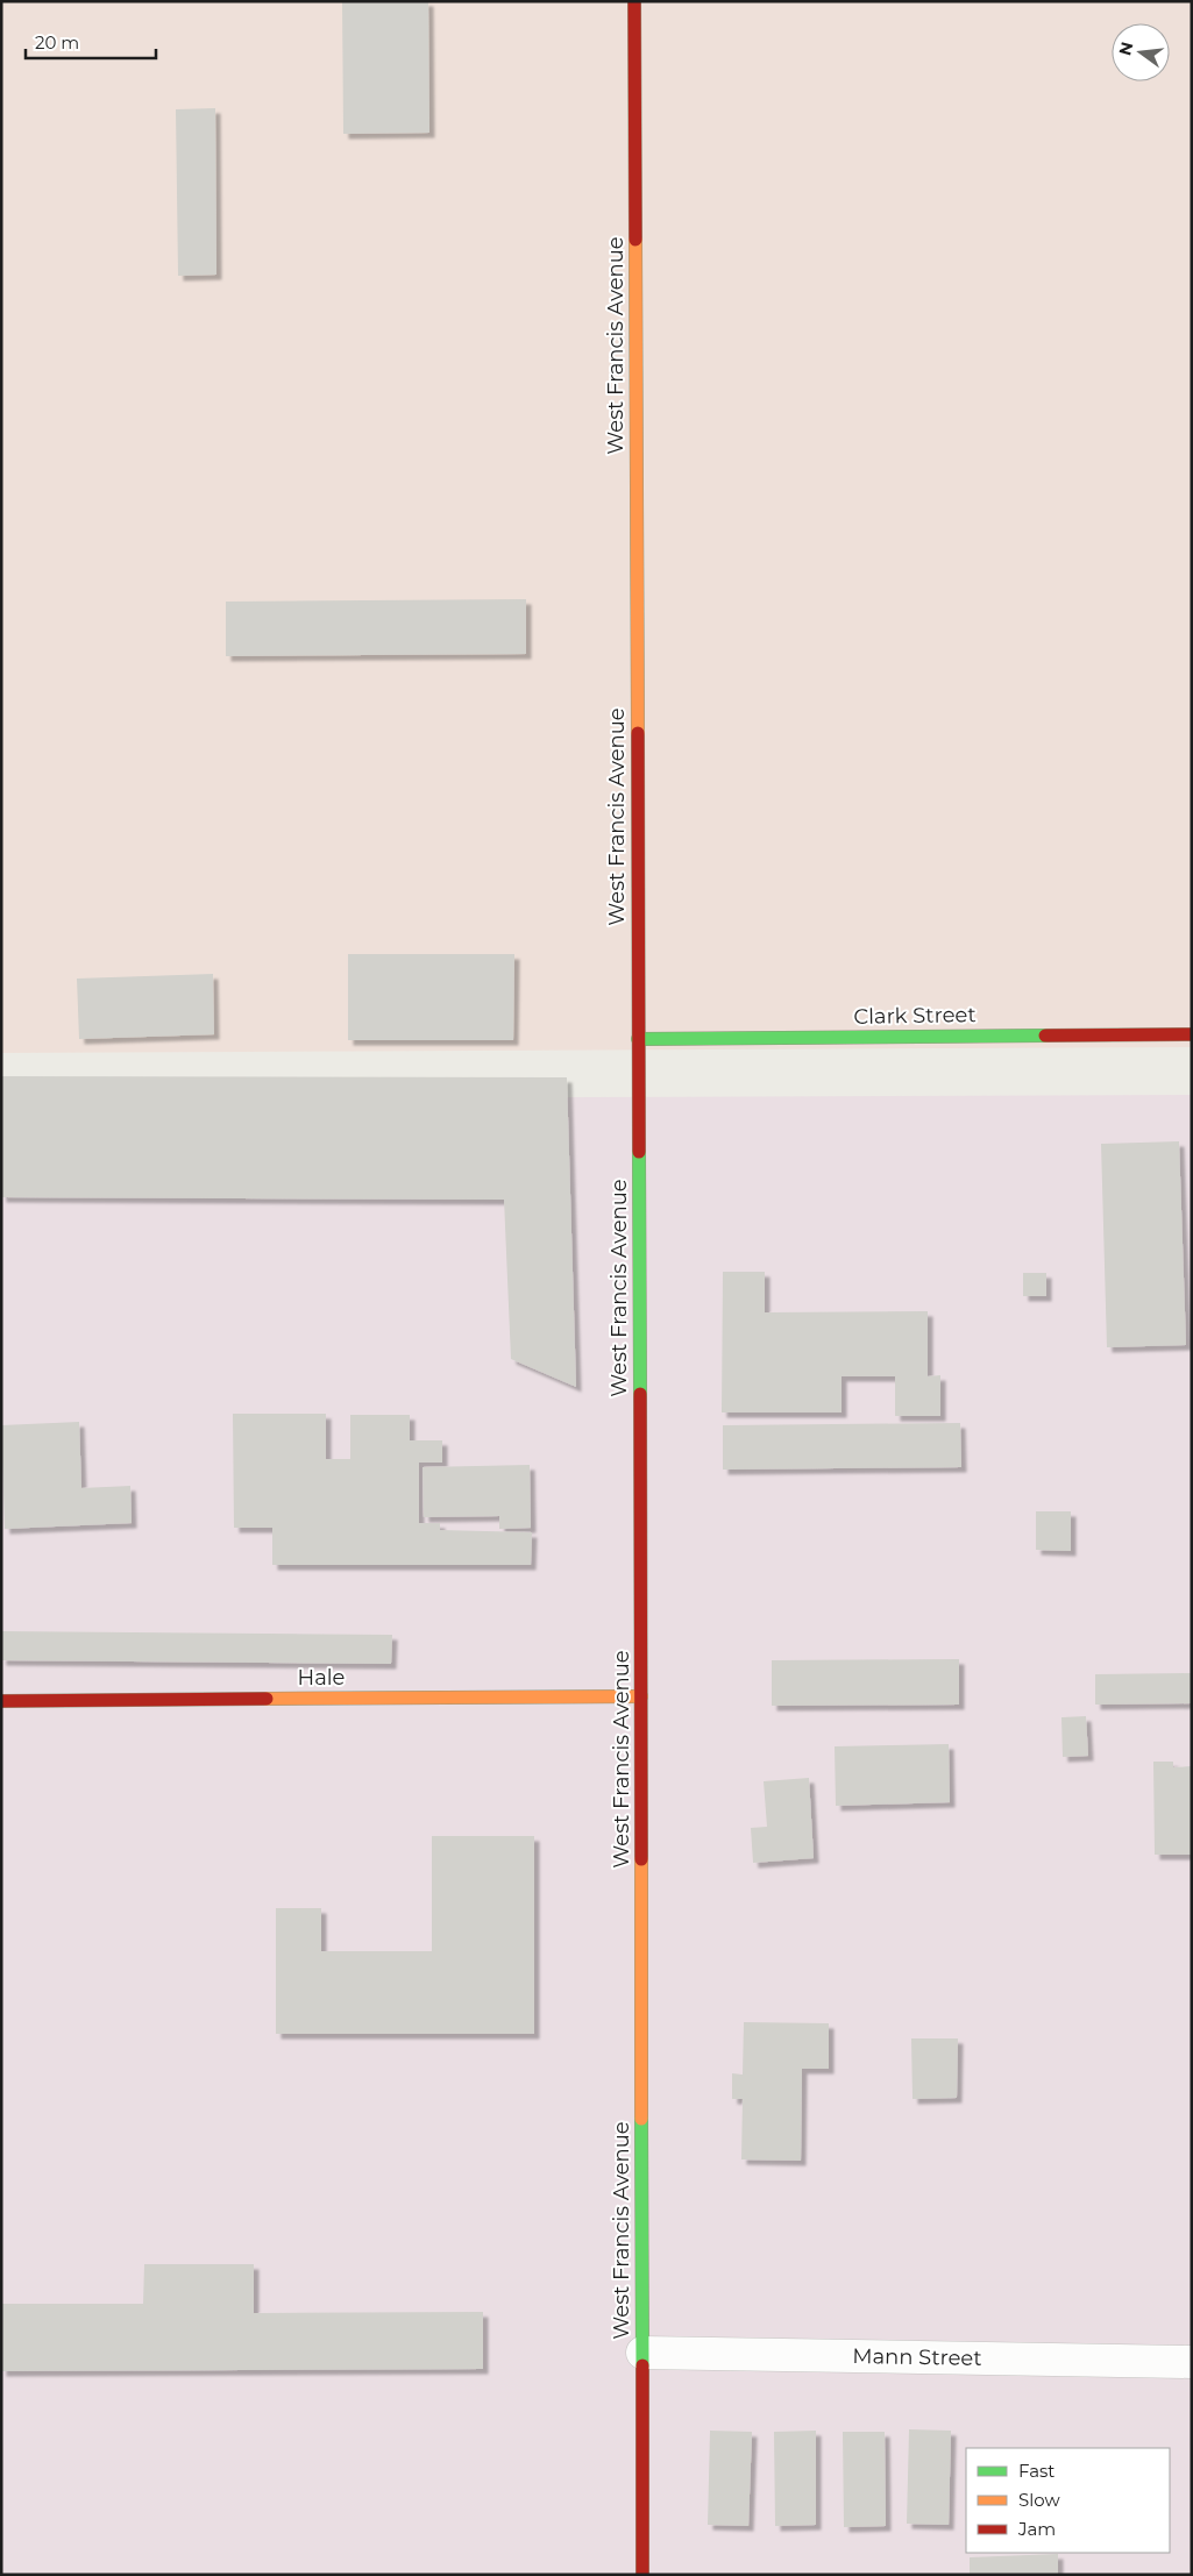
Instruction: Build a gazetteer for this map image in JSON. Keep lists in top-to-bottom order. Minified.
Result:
{"streets":{"street":["West Francis Avenue","Clark Street","Hale","Mann Street"]},"crossings":[["West Francis Avenue","Clark Street"],["West Francis Avenue","Hale"],["West Francis Avenue","Mann Street"]],"legend":["Fast","Slow","Jam"],"scale_bar":"20 m","north":"left"}
